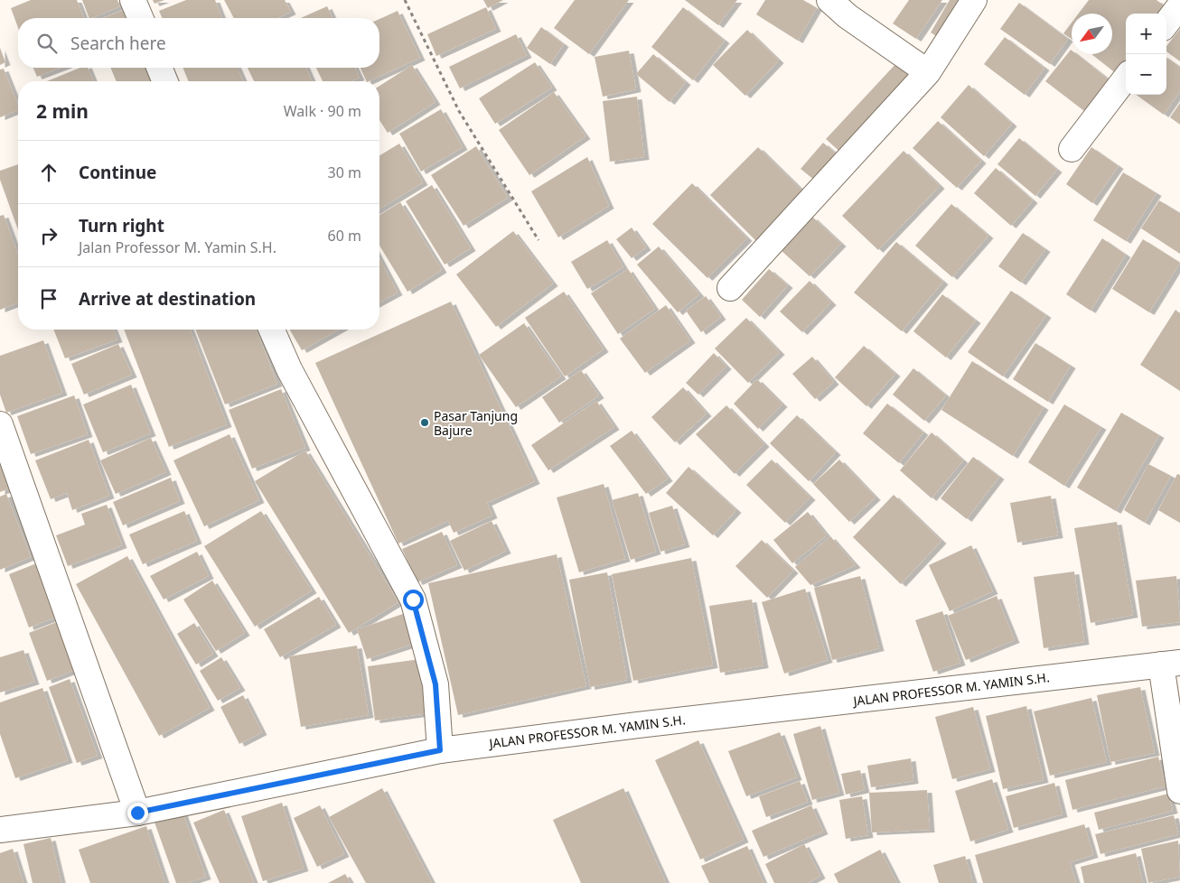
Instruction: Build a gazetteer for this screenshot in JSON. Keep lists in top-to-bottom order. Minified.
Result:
{"streets":{"street":["JALAN PROFESSOR M. YAMIN S.H."]},"places":["Pasar Tanjung Bajure"],"north":"bottom left","page":{"map_buttons":["+","−"],"search":"Search here","heading":["2 min","Walk · 90 m"],"list":[["Continue","30 m"],["Turn right","Jalan Professor M. Yamin S.H.","60 m"],"Arrive at destination"]}}
